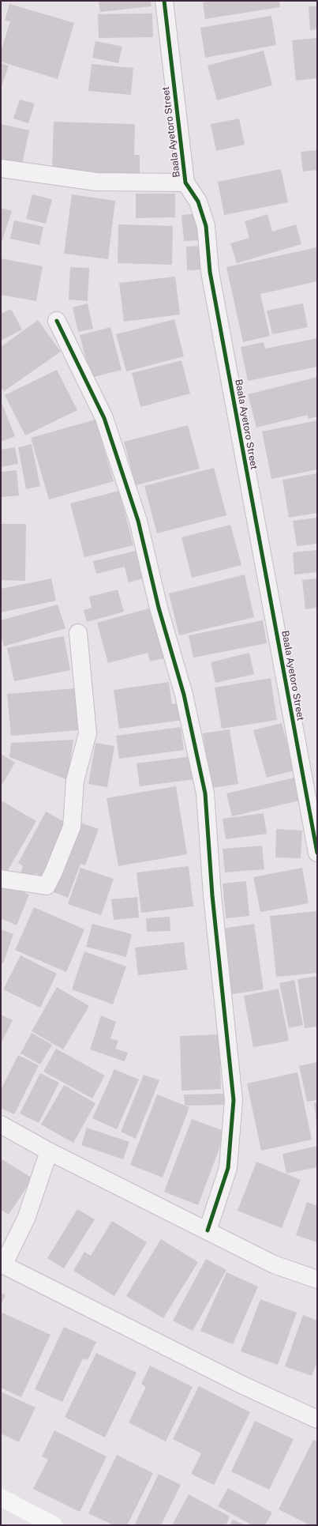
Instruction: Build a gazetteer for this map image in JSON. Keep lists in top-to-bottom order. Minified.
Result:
{"streets":{"street":["Baala Ayetoro Street"]}}
